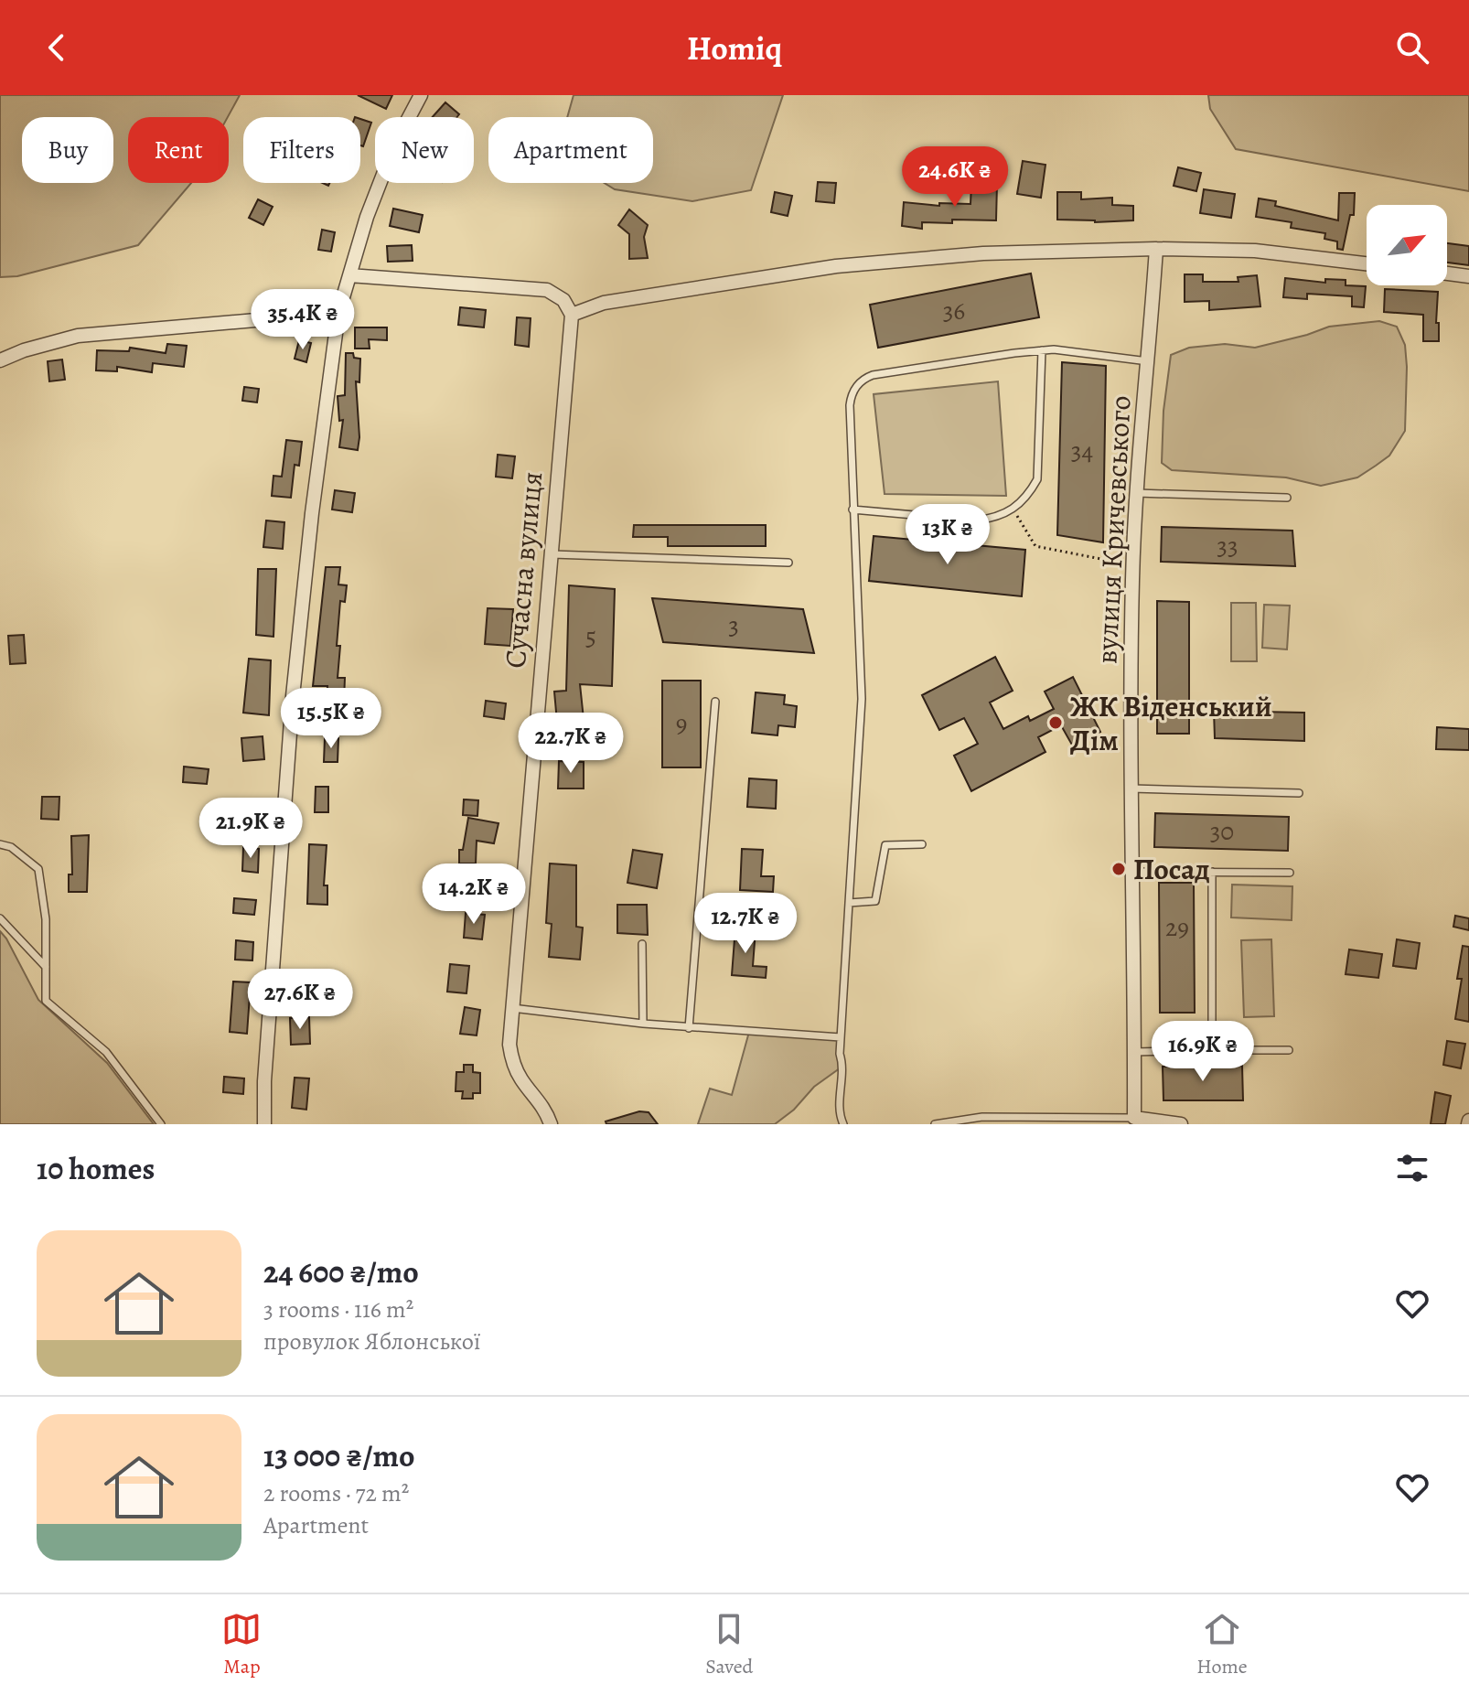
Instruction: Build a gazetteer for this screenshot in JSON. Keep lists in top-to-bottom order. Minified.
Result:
{"streets":{"street":["вулиця Кричевського","Сучасна вулиця"]},"places":["ЖК Віденський Дім","Посад"],"house_numbers":["36","34","33","3","5","9","30","29"],"north":"top right","page":{"header":"Homiq","chip":["Buy","Rent","Filters","New","Apartment"],"price":["24.6K ₴","35.4K ₴","13K ₴","15.5K ₴","22.7K ₴","21.9K ₴","14.2K ₴","12.7K ₴","27.6K ₴","16.9K ₴"],"heading":"10 homes","list":[{"name":"24 600 ₴/mo","note":"3 rooms · 116 m² · провулок Яблонської"},{"name":"13 000 ₴/mo","note":"2 rooms · 72 m² · Apartment"}],"tabs":["Map","Saved","Home"]}}
